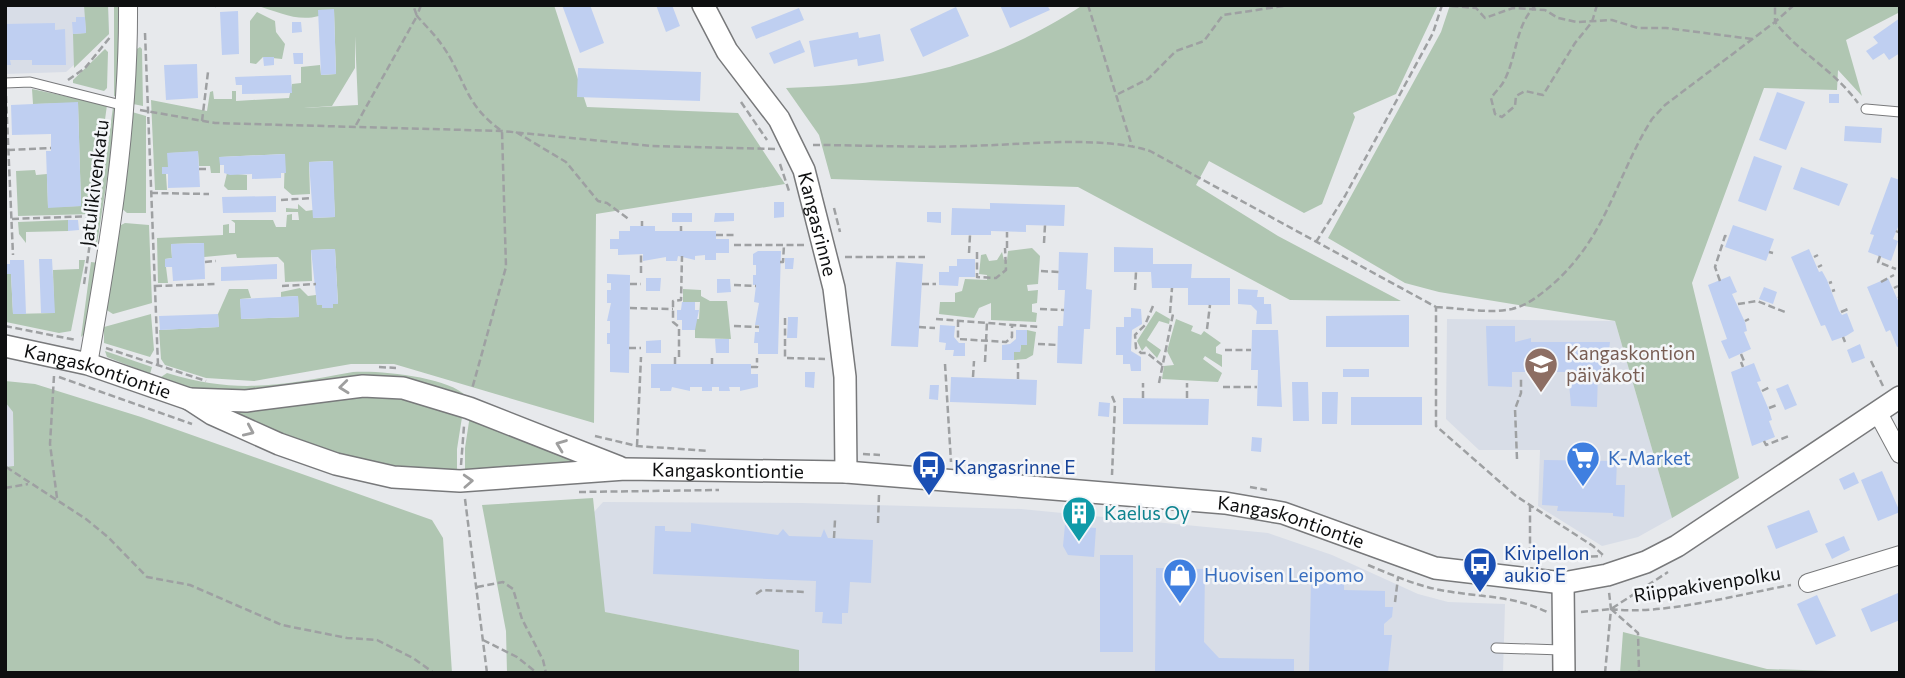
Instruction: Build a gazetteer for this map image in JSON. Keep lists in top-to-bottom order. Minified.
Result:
{"streets":{"street":["Jatulikivenkatu","Kangasrinne","Kangaskontiontie"],"path":["Riippakivenpolku"]},"crossings":[["Jatulikivenkatu","Kangaskontiontie"],["Kangasrinne","Kangaskontiontie"]],"places":{"school or university":["Kangaskontion päiväkoti"],"supermarket":["K-Market"],"bus stop":["Kangasrinne E","Kivipellon aukio E"],"building":["Kaelus Oy"],"shop":["Huovisen Leipomo"]}}
